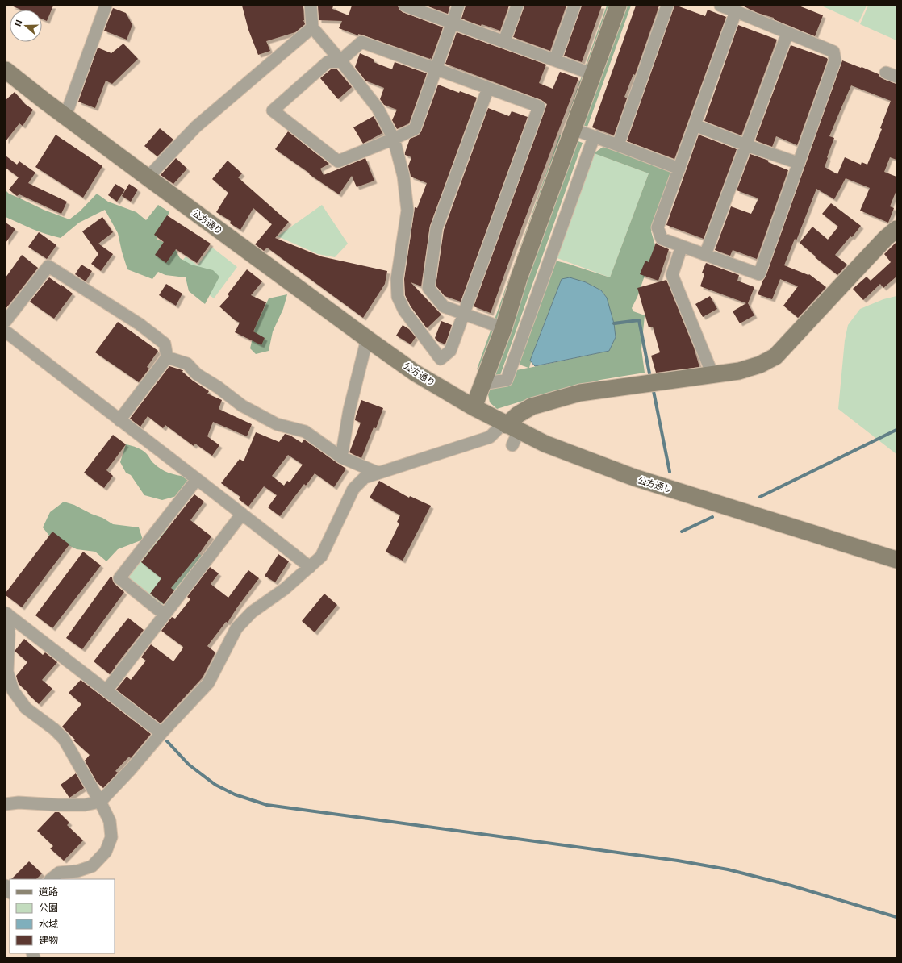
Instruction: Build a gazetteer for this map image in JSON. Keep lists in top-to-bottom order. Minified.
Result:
{"streets":{"street":["公方通り"]},"legend":["道路","公園","水域","建物"],"north":"left"}
